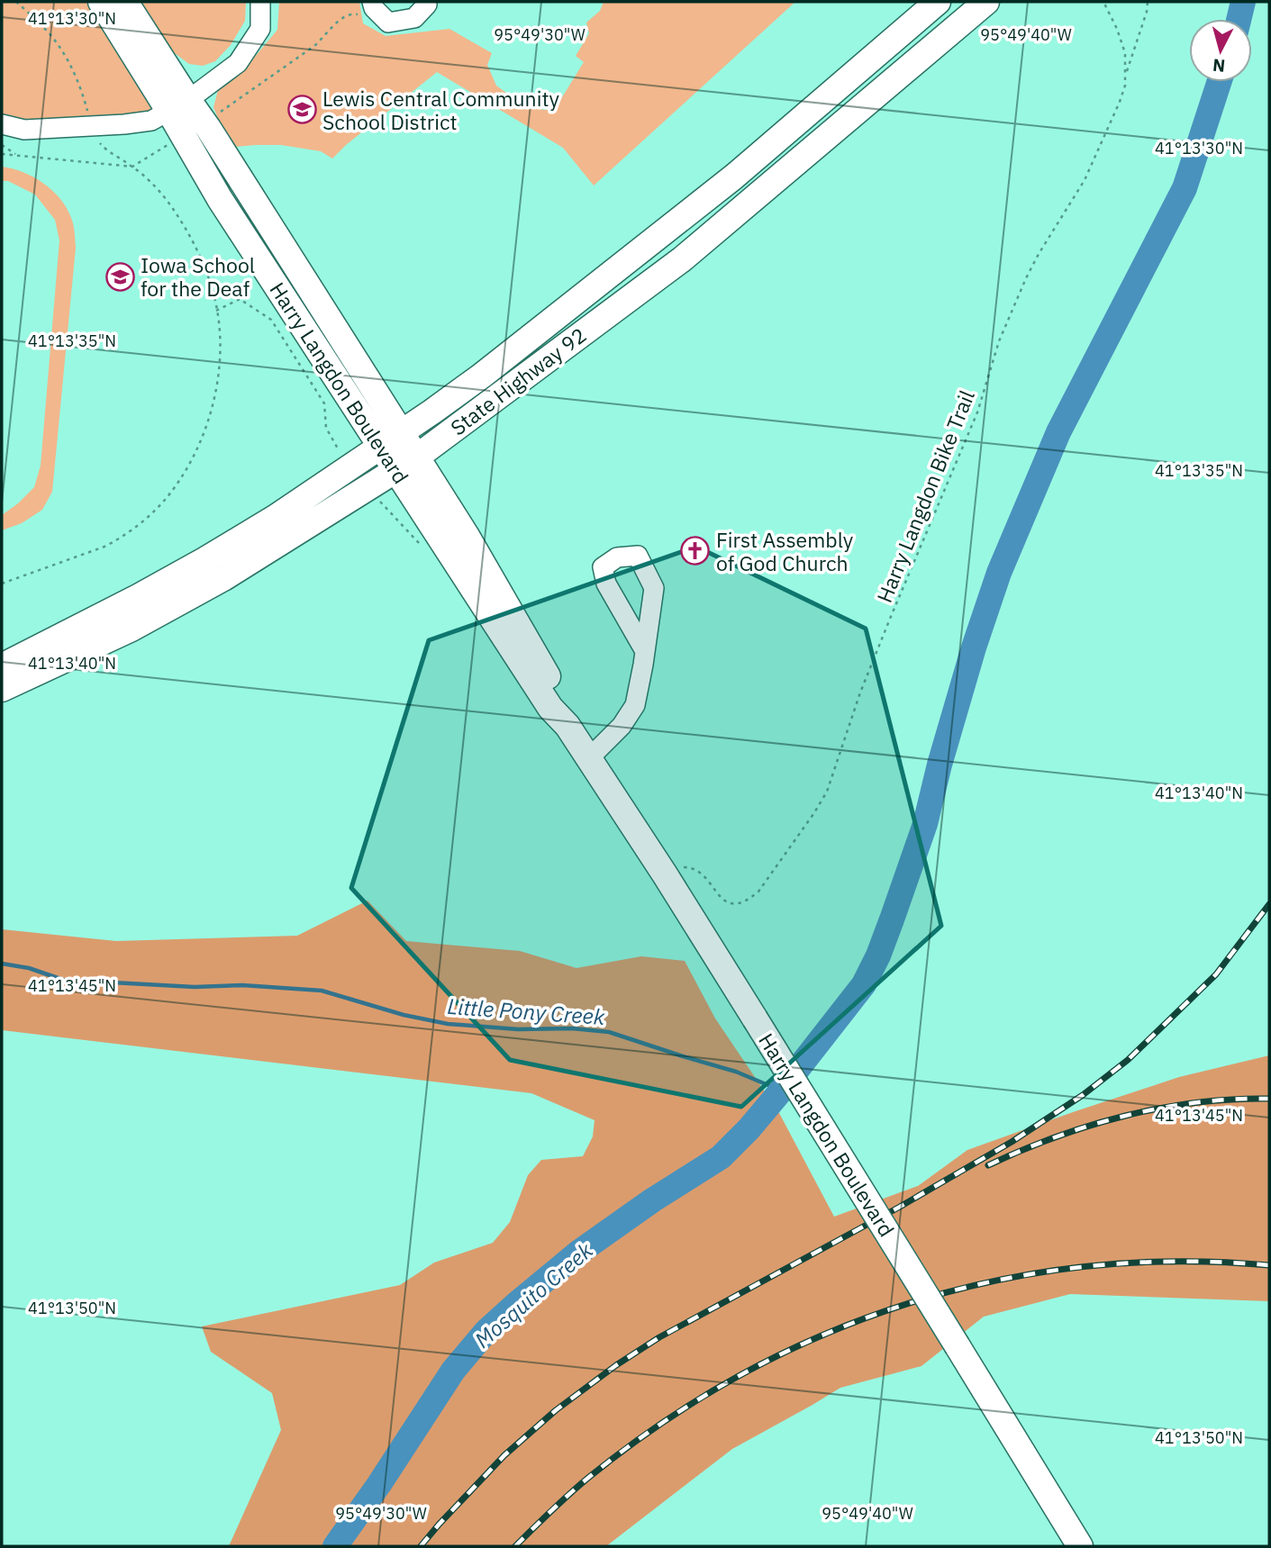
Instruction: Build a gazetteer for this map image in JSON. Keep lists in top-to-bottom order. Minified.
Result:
{"streets":{"main road":["State Highway 92","Harry Langdon Boulevard"],"path":["Harry Langdon Bike Trail"]},"crossings":[["State Highway 92","Harry Langdon Boulevard"],["Harry Langdon Boulevard","Harry Langdon Bike Trail"]],"water":["Little Pony Creek","Mosquito Creek"],"places":{"school or university":["Lewis Central Community School District","Iowa School for the Deaf"],"church":["First Assembly of God Church"]},"north":"bottom","coordinates":["41°13'30\"N","95°49'30\"W","95°49'40\"W","41°13'35\"N","41°13'40\"N","41°13'45\"N","41°13'50\"N"]}
